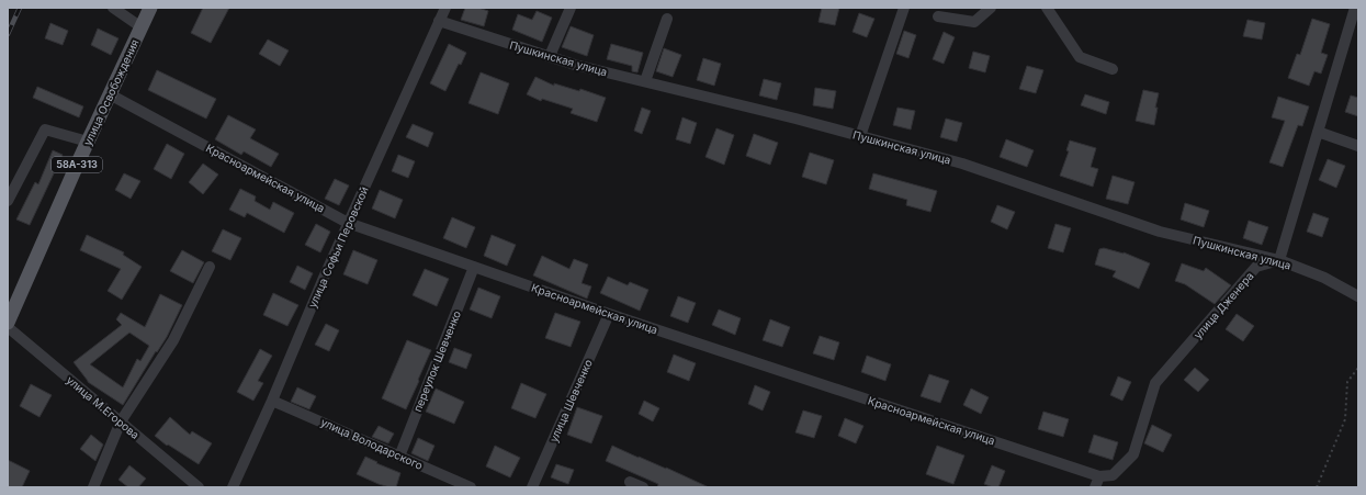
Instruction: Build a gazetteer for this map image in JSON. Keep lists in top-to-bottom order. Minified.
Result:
{"streets":{"main road":["улица Освобождения","58А-313"],"street":["Пушкинская улица","Красноармейская улица","улица Софьи Перовской","улица Дженера","переулок Шевченко","улица Шевченко","улица М.Егорова","улица Володарского"]},"crossings":[["Пушкинская улица","улица Софьи Перовской"],["Пушкинская улица","улица Дженера"],["улица Освобождения","Красноармейская улица"],["Красноармейская улица","улица Софьи Перовской"],["Красноармейская улица","улица Дженера"],["Красноармейская улица","переулок Шевченко"],["Красноармейская улица","улица Шевченко"],["улица Софьи Перовской","улица Володарского"],["переулок Шевченко","улица Володарского"]]}
